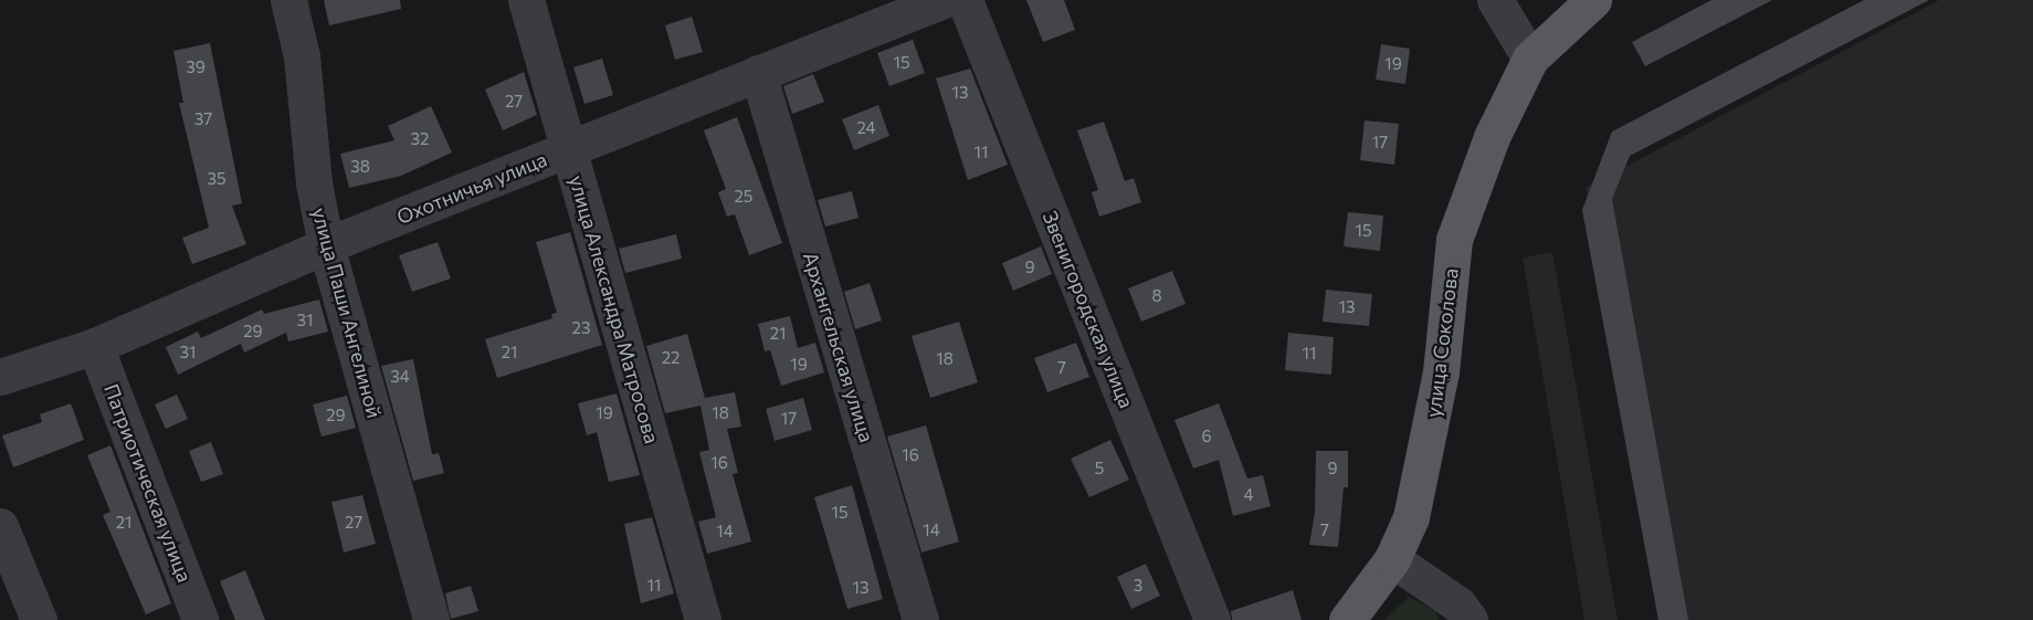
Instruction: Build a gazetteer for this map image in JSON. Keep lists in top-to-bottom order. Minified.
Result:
{"streets":{"main road":["улица Соколова"],"street":["Охотничья улица","улица Александра Матросова","Звенигородская улица","улица Паши Ангелиной","Архангельская улица","Патриотическая улица"]},"crossings":[["Охотничья улица","улица Александра Матросова"],["Охотничья улица","улица Паши Ангелиной"],["Охотничья улица","Архангельская улица"],["Охотничья улица","Патриотическая улица"]],"house_numbers":["15","19","39","13","27","37","24","32","17","11","38","35","25","15","9","8","13","31","23","29","21","31","21","11","22","18","19","7","34","19","18","29","17","6","16","16","5","9","4","15","21","27","14","7","14","11","3","13"]}
